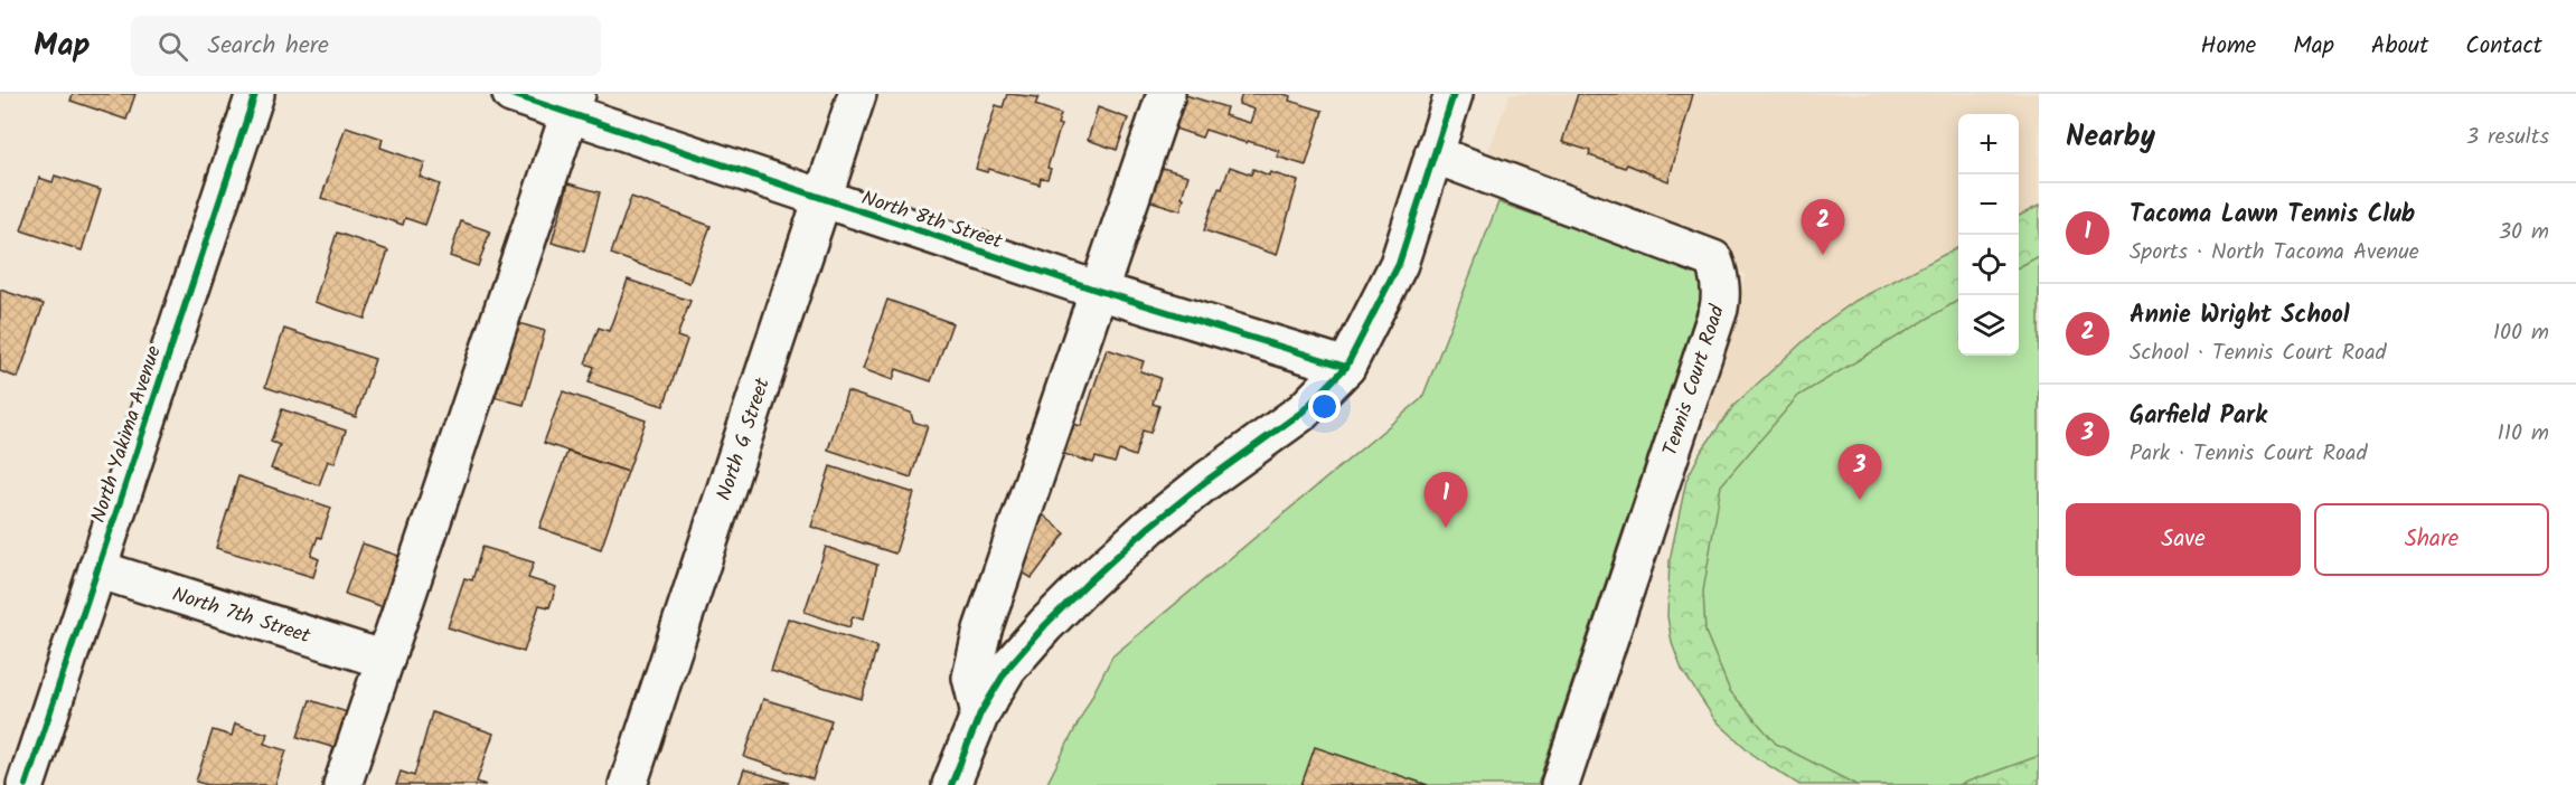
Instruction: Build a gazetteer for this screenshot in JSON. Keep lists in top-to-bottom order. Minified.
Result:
{"streets":{"street":["North 8th Street","Tennis Court Road","North Yakima Avenue","North G Street","North 7th Street"]},"crossings":[["North 8th Street","North G Street"],["North Yakima Avenue","North 7th Street"]],"page":{"header":"Map","search":"Search here","nav":["Home","Map","About","Contact"],"heading":["Nearby","3 results"],"map_buttons":["+","−"],"list":[{"mark":"1","name":"Tacoma Lawn Tennis Club","note":"Sports · North Tacoma Avenue","value":"30 m"},{"mark":"2","name":"Annie Wright School","note":"School · Tennis Court Road","value":"100 m"},{"mark":"3","name":"Garfield Park","note":"Park · Tennis Court Road","value":"110 m"}],"pins":["2","3","1"],"buttons":["Save","Share"]}}
